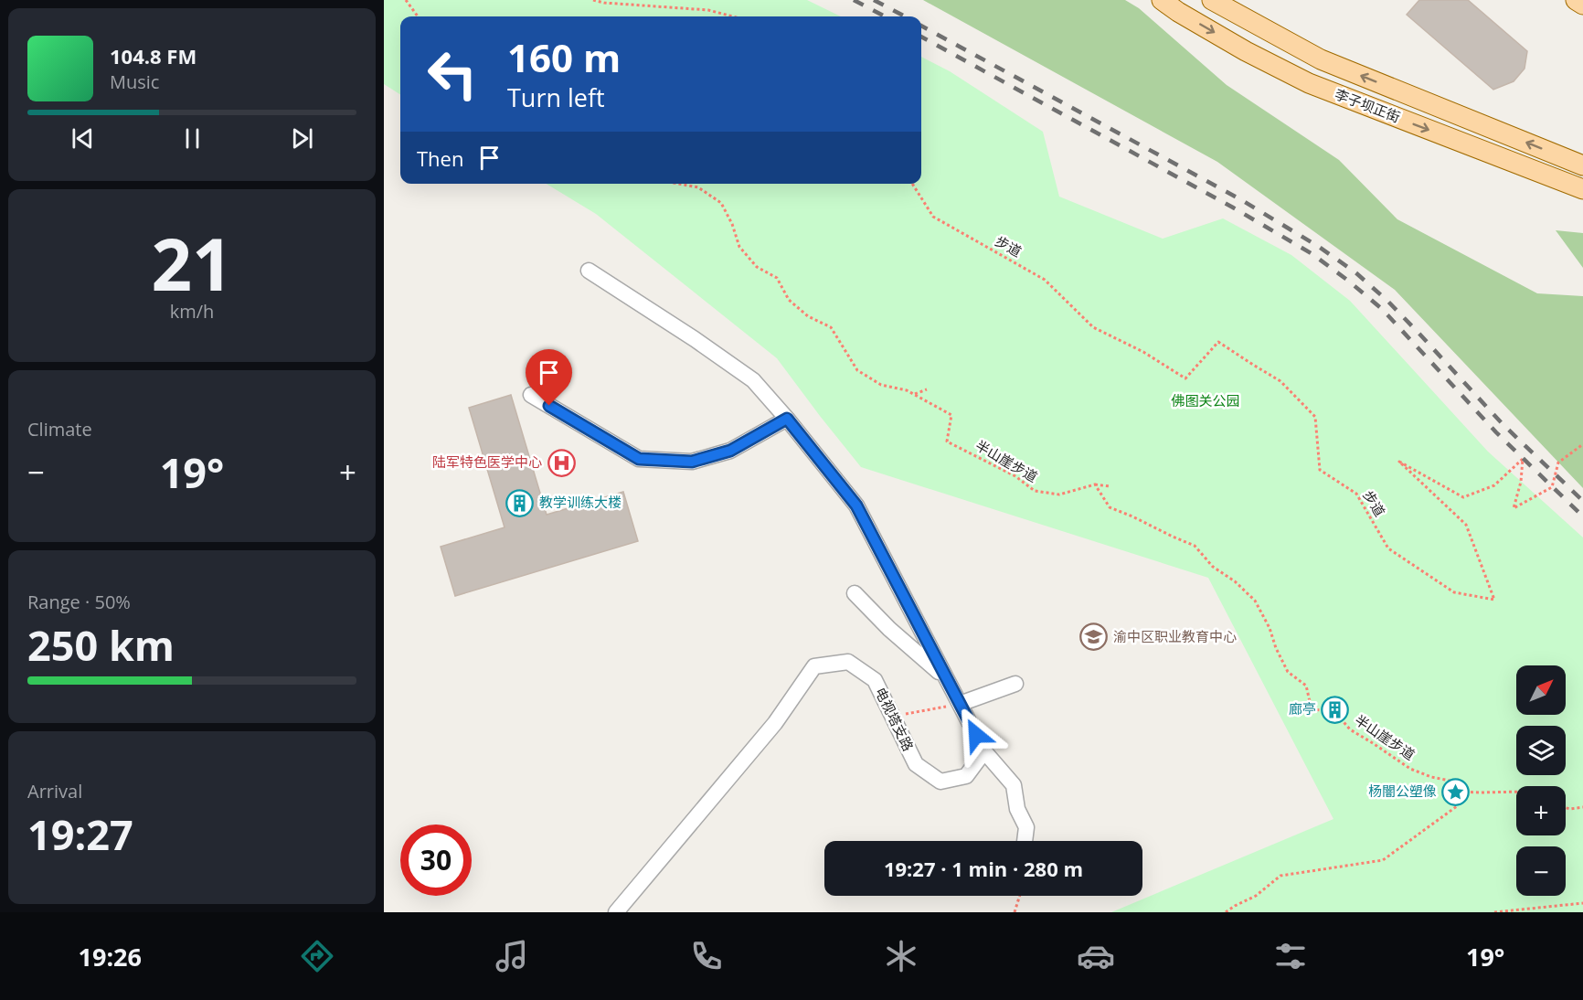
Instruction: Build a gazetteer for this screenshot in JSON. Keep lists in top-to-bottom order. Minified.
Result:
{"streets":{"main road":["李子坝正街"],"street":["电视塔支路"],"path":["步道","半山崖步道"]},"parks":["佛图关公园"],"places":{"hospital":["陆军特色医学中心"],"building":["教学训练大楼","廊亭"],"school or university":["渝中区职业教育中心"],"place":["杨闇公塑像"]},"north":"top right","page":{"turn":["160 m","Turn left"],"song":["104.8 FM","Music"],"then":"Then","tile":[["21","km/h"],"Climate",["Range · 50%","250 km"],["Arrival","19:27"]],"heat":["−","19°","+"],"map_buttons":["+","−"],"limit":"30","trip":"19:27 · 1 min · 280 m","tabs":["19:26","19°"]}}
